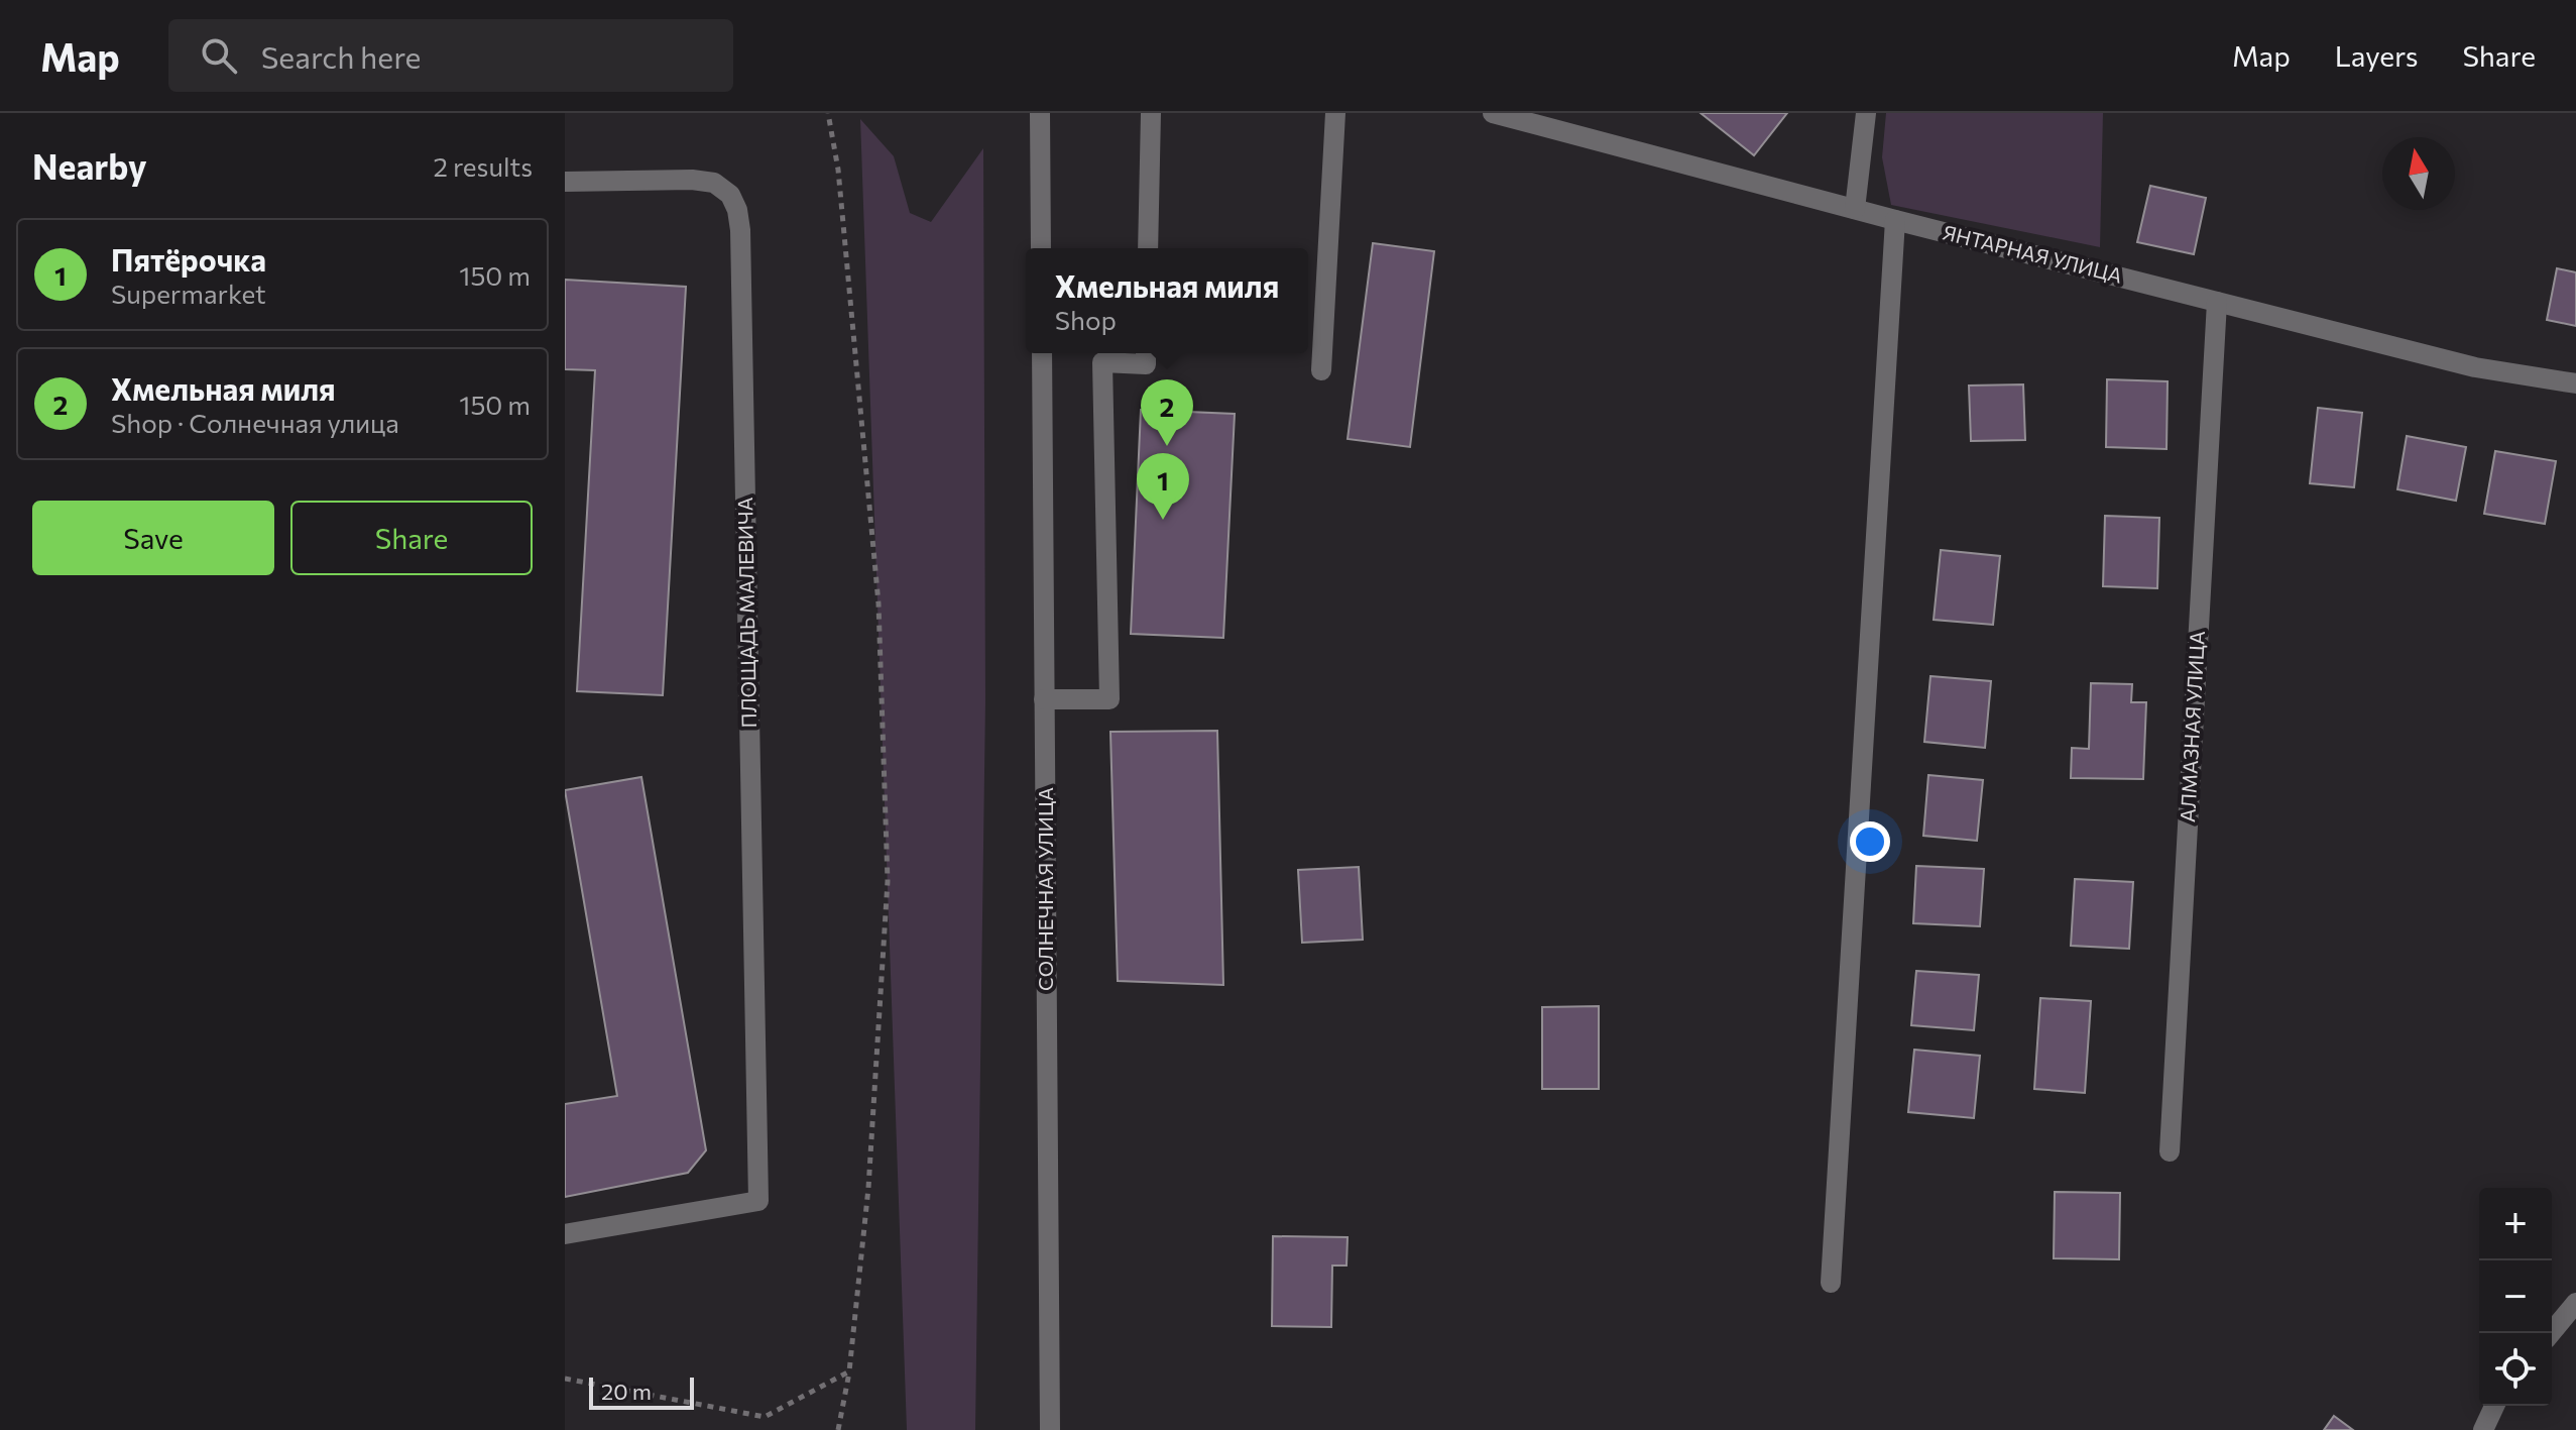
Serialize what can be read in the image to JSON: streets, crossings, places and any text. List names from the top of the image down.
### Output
{
  "streets": {
    "street": [
      "ЯНТАРНАЯ УЛИЦА",
      "ПЛОЩАДЬ МАЛЕВИЧА",
      "АЛМАЗНАЯ УЛИЦА",
      "СОЛНЕЧНАЯ УЛИЦА"
    ]
  },
  "crossings": [
    ["ЯНТАРНАЯ УЛИЦА", "АЛМАЗНАЯ УЛИЦА"]
  ],
  "scale_bar": "20 m",
  "north": "top",
  "page": {
    "header": "Map",
    "search": "Search here",
    "nav": ["Map", "Layers", "Share"],
    "heading": ["Nearby", "2 results"],
    "list": [
      {
        "mark": "1",
        "name": "Пятёрочка",
        "note": "Supermarket",
        "value": "150 m"
      },
      {
        "mark": "2",
        "name": "Хмельная миля",
        "note": "Shop · Солнечная улица",
        "value": "150 m"
      }
    ],
    "popup": ["Хмельная миля", "Shop"],
    "pins": ["2", "1"],
    "buttons": ["Save", "Share"],
    "map_buttons": ["+", "−"],
    "scale": "20 m"
  }
}
